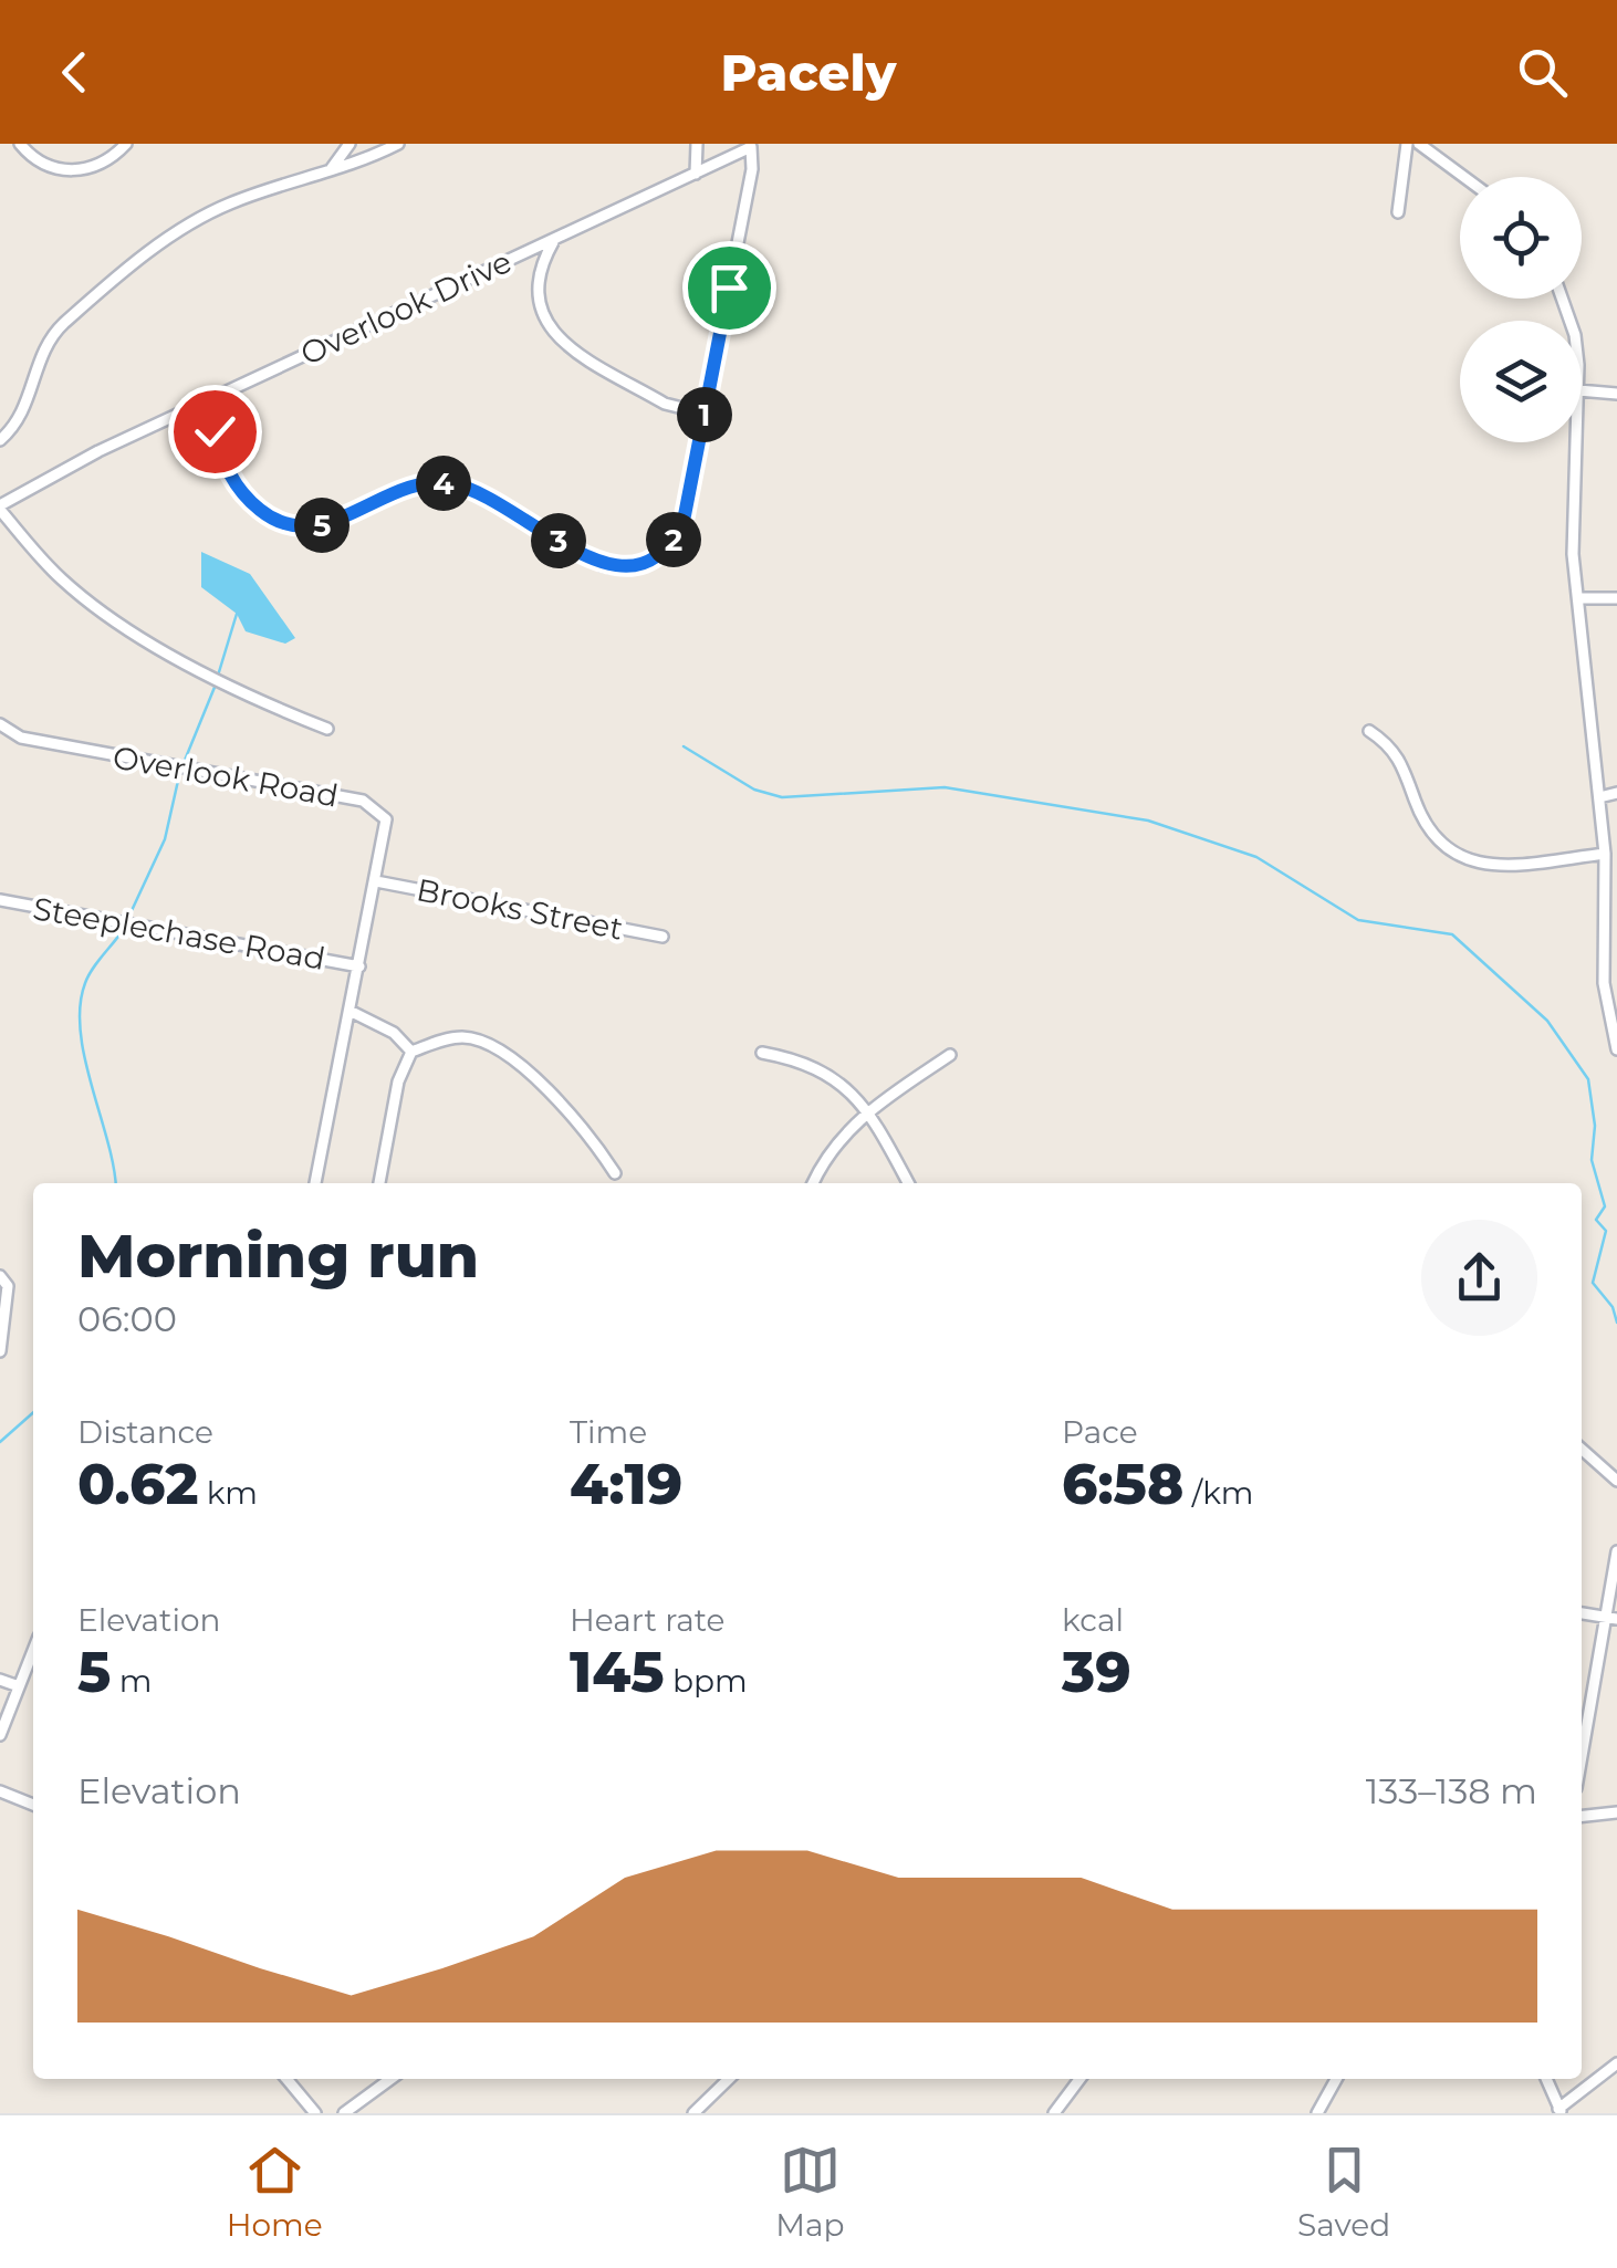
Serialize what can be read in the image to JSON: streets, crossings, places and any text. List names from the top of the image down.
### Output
{
  "streets": {
    "street": [
      "Overlook Drive",
      "Overlook Road",
      "Brooks Street",
      "Steeplechase Road"
    ]
  },
  "crossings": [
    ["Overlook Road", "Brooks Street"],
    ["Overlook Road", "Steeplechase Road"]
  ],
  "page": {
    "header": "Pacely",
    "pins": [
      "1",
      "4",
      "5",
      "2",
      "3"
    ],
    "heading": ["Morning run", "06:00"],
    "stats": [
      ["Distance", "0.62 km"],
      ["Time", "4:19"],
      ["Pace", "6:58 /km"],
      ["Elevation", "5 m"],
      ["Heart rate", "145 bpm"],
      ["kcal", "39"]
    ],
    "chart": ["Elevation", "133–138 m"],
    "tabs": ["Home", "Map", "Saved"]
  }
}
